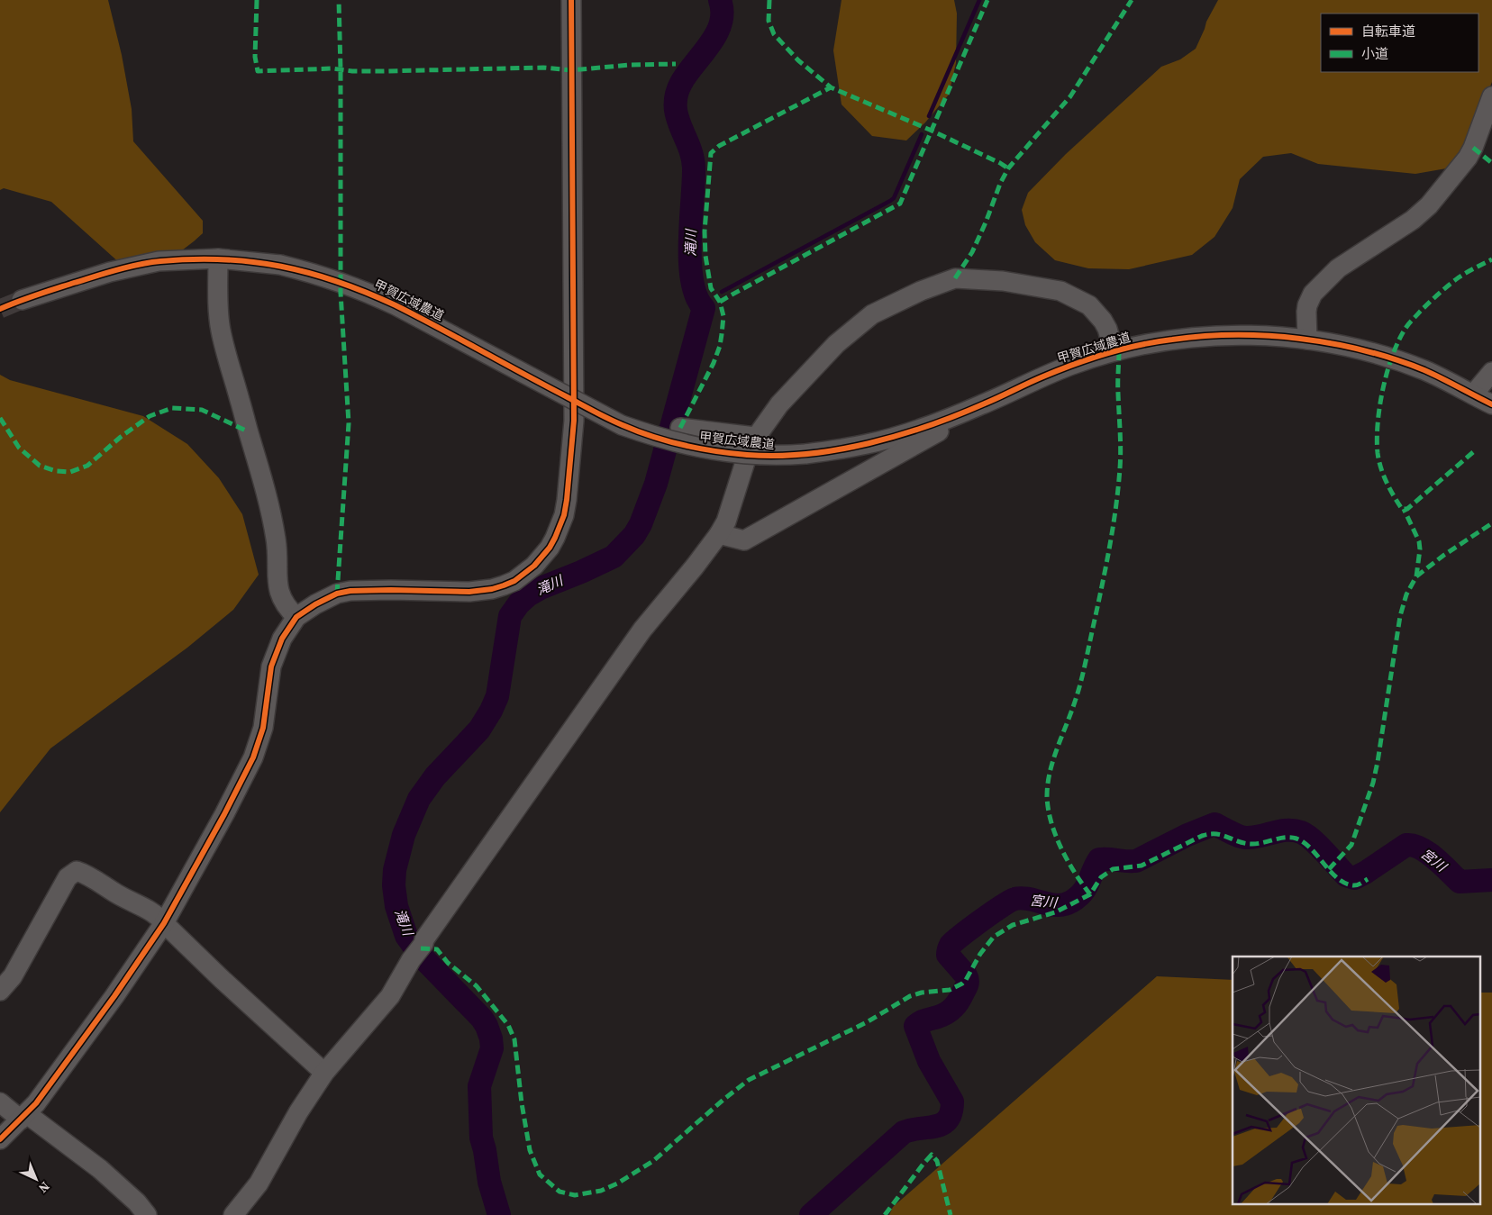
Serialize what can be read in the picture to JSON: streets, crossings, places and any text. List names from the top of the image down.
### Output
{
  "streets": {
    "street": ["甲賀広域農道"]
  },
  "water": ["滝川", "宮川"],
  "legend": ["自転車道", "小道"],
  "north": "bottom right"
}
